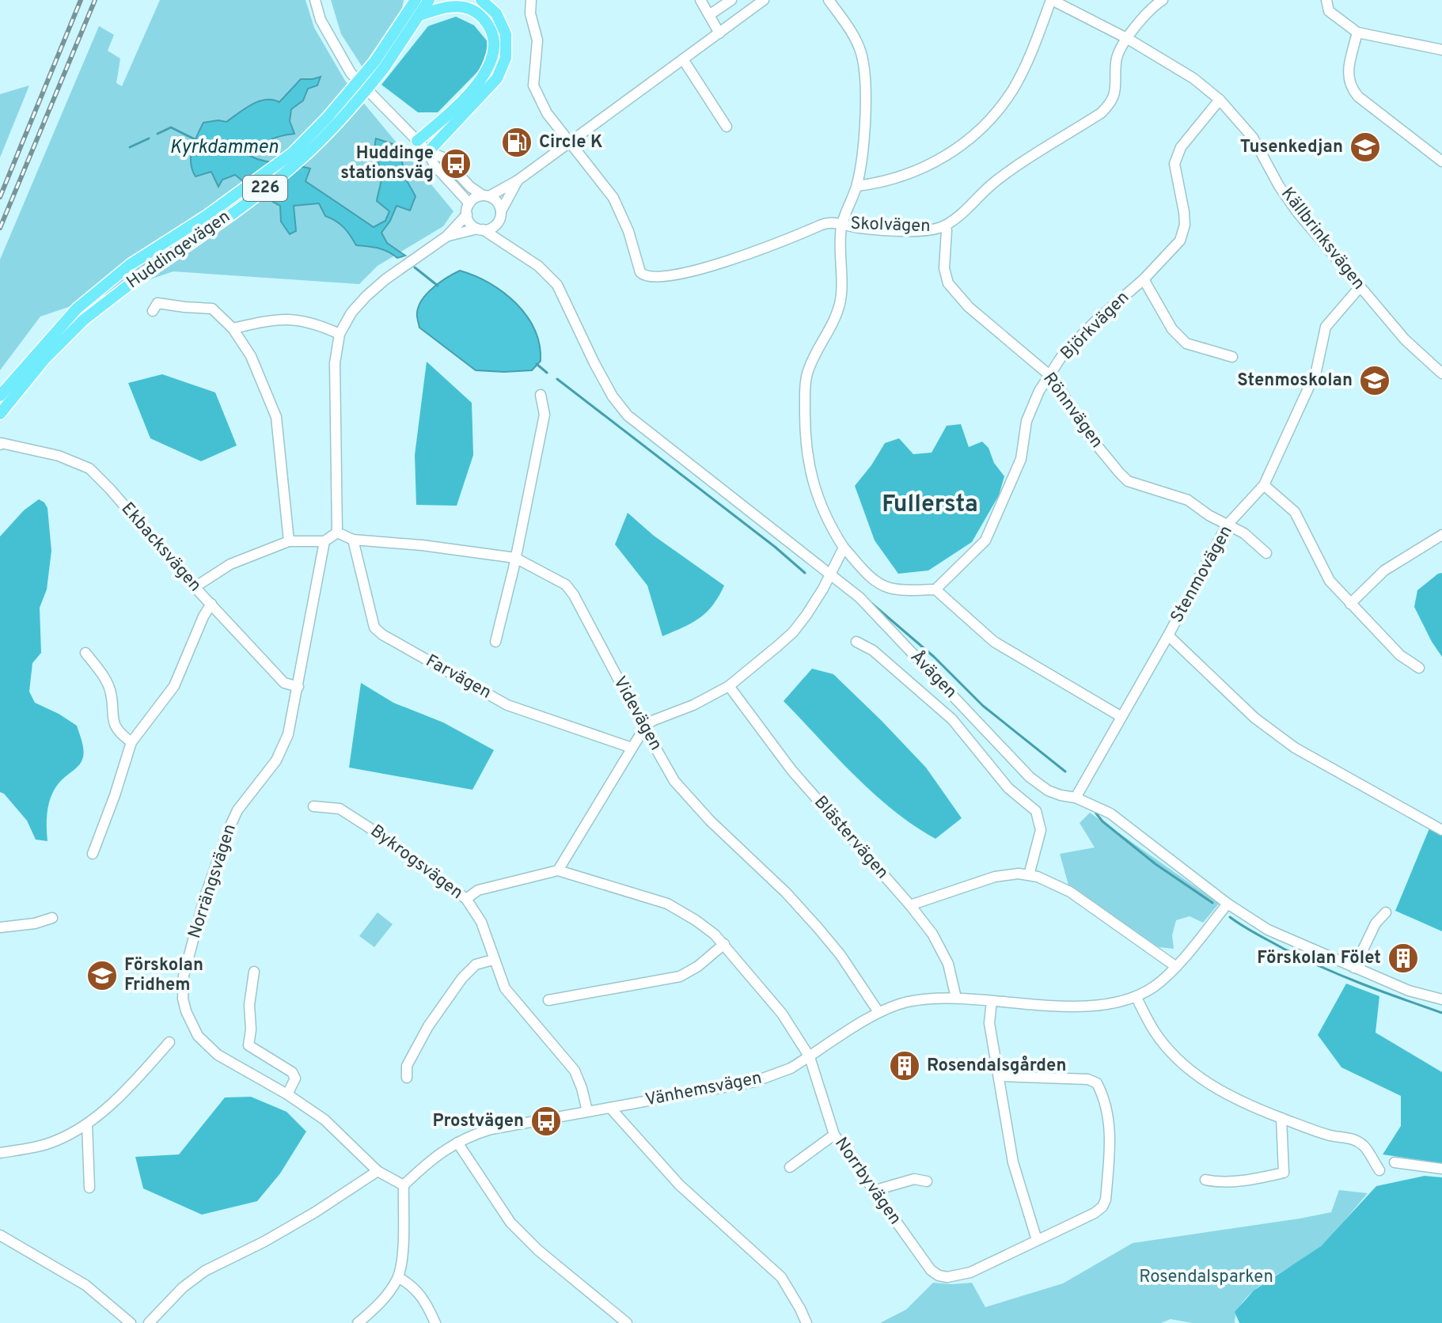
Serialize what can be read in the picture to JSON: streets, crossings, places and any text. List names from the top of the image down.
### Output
{
  "streets": {
    "main road": ["226", "Huddingevägen"],
    "street": [
      "Skolvägen",
      "Källbrinksvägen",
      "Björkvägen",
      "Rönnvägen",
      "Ekbacksvägen",
      "Stenmovägen",
      "Åvägen",
      "Farvägen",
      "Videvägen",
      "Blästervägen",
      "Bykrogsvägen",
      "Norrängsvägen",
      "Vänhemsvägen",
      "Norrbyvägen"
    ]
  },
  "crossings": [
    ["Skolvägen", "Källbrinksvägen"],
    ["Skolvägen", "Rönnvägen"],
    ["Källbrinksvägen", "Björkvägen"],
    ["Källbrinksvägen", "Stenmovägen"],
    ["Björkvägen", "Rönnvägen"],
    ["Rönnvägen", "Stenmovägen"],
    ["Ekbacksvägen", "Norrängsvägen"],
    ["Stenmovägen", "Åvägen"],
    ["Åvägen", "Vänhemsvägen"],
    ["Farvägen", "Videvägen"],
    ["Videvägen", "Vänhemsvägen"],
    ["Blästervägen", "Vänhemsvägen"],
    ["Bykrogsvägen", "Vänhemsvägen"],
    ["Norrängsvägen", "Vänhemsvägen"],
    ["Vänhemsvägen", "Norrbyvägen"]
  ],
  "districts": ["Fullersta"],
  "water": ["Kyrkdammen"],
  "parks": ["Rosendalsparken"],
  "places": {
    "fuel station": ["Circle K"],
    "school or university": ["Tusenkedjan", "Stenmoskolan", "Förskolan Fridhem"],
    "bus stop": ["Huddinge stationsväg", "Prostvägen"],
    "building": ["Förskolan Fölet", "Rosendalsgården"]
  }
}
